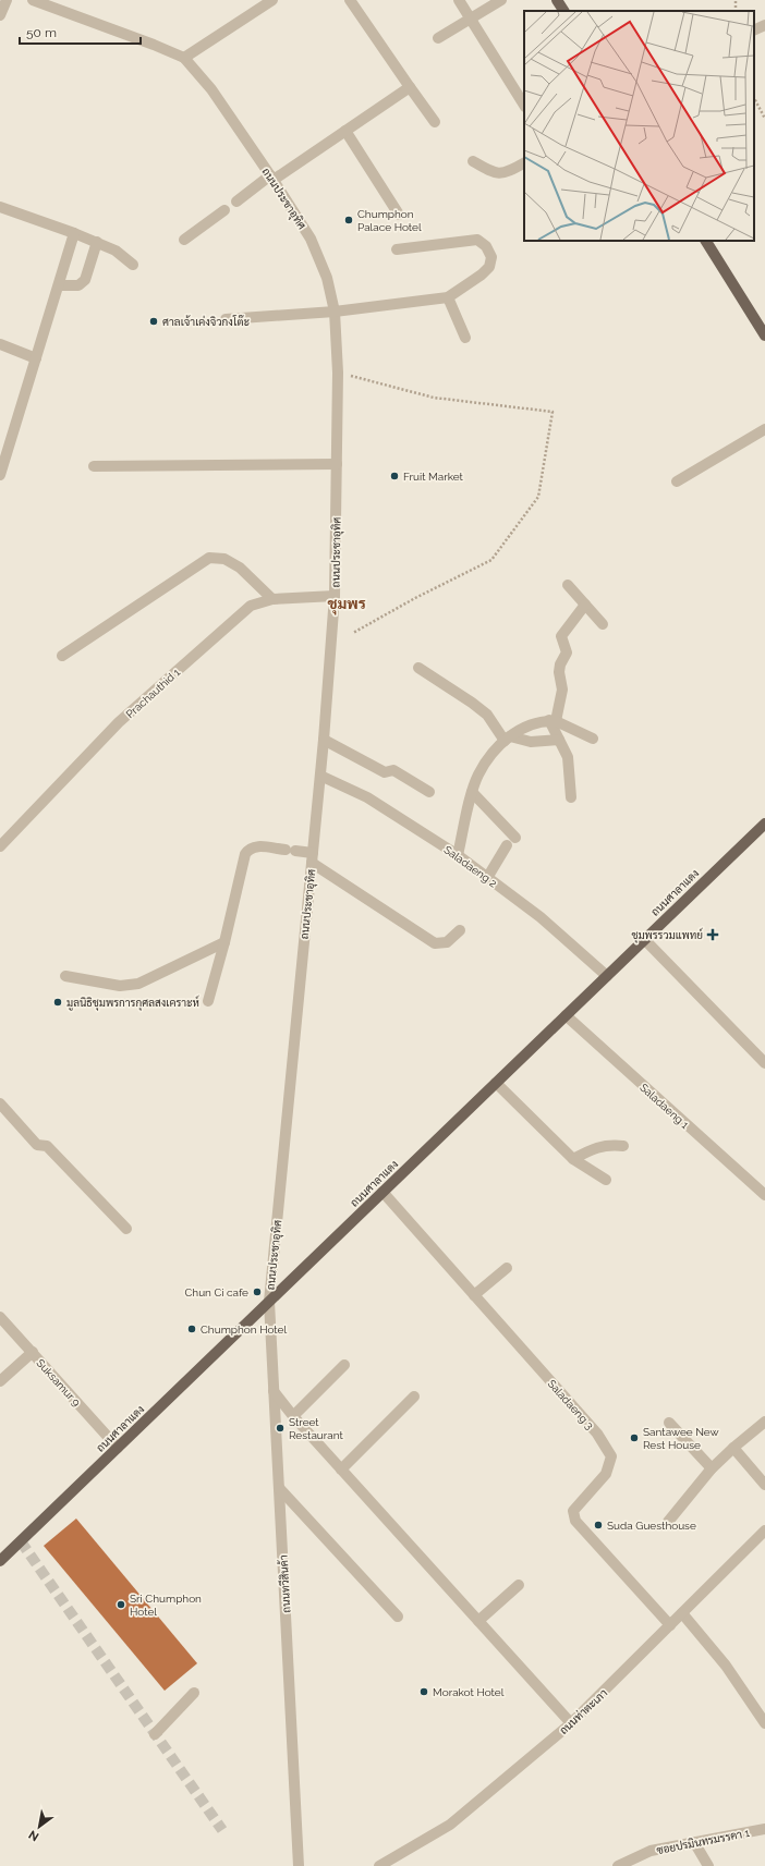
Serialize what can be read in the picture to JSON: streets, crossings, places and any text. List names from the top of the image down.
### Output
{
  "streets": {
    "main road": ["ถนนศาลาแดง"],
    "street": [
      "ถนนประชาอุทิศ",
      "Prachauthid 1",
      "Saladaeng 2",
      "Saladaeng 1",
      "Suksamur 9",
      "Saladaeng 3",
      "ถนนทวีสินค้า",
      "ถนนท่าตะเภา",
      "ซอยปรมินทรมรรคา 1"
    ]
  },
  "crossings": [
    ["ถนนประชาอุทิศ", "Prachauthid 1"],
    ["ถนนประชาอุทิศ", "Saladaeng 2"],
    ["ถนนประชาอุทิศ", "ถนนศาลาแดง"],
    ["ถนนประชาอุทิศ", "ถนนทวีสินค้า"],
    ["Saladaeng 2", "ถนนศาลาแดง"],
    ["ถนนศาลาแดง", "Saladaeng 1"],
    ["ถนนศาลาแดง", "Suksamur 9"],
    ["ถนนศาลาแดง", "Saladaeng 3"],
    ["ถนนศาลาแดง", "ถนนทวีสินค้า"],
    ["Saladaeng 3", "ถนนท่าตะเภา"]
  ],
  "districts": ["ชุมพร"],
  "places": {
    "other": [
      "Chumphon Palace Hotel",
      "ศาลเจ้าเค่งจิวกงโต๊ะ",
      "Fruit Market",
      "มูลนิธิชุมพรการกุศลสงเคราะห์",
      "Chun Ci cafe",
      "Chumphon Hotel",
      "Street Restaurant",
      "Santawee New Rest House",
      "Suda Guesthouse",
      "Sri Chumphon Hotel",
      "Morakot Hotel"
    ],
    "health": ["ชุมพรรวมแพทย์"]
  },
  "scale_bar": "50 m",
  "north": "bottom left"
}
